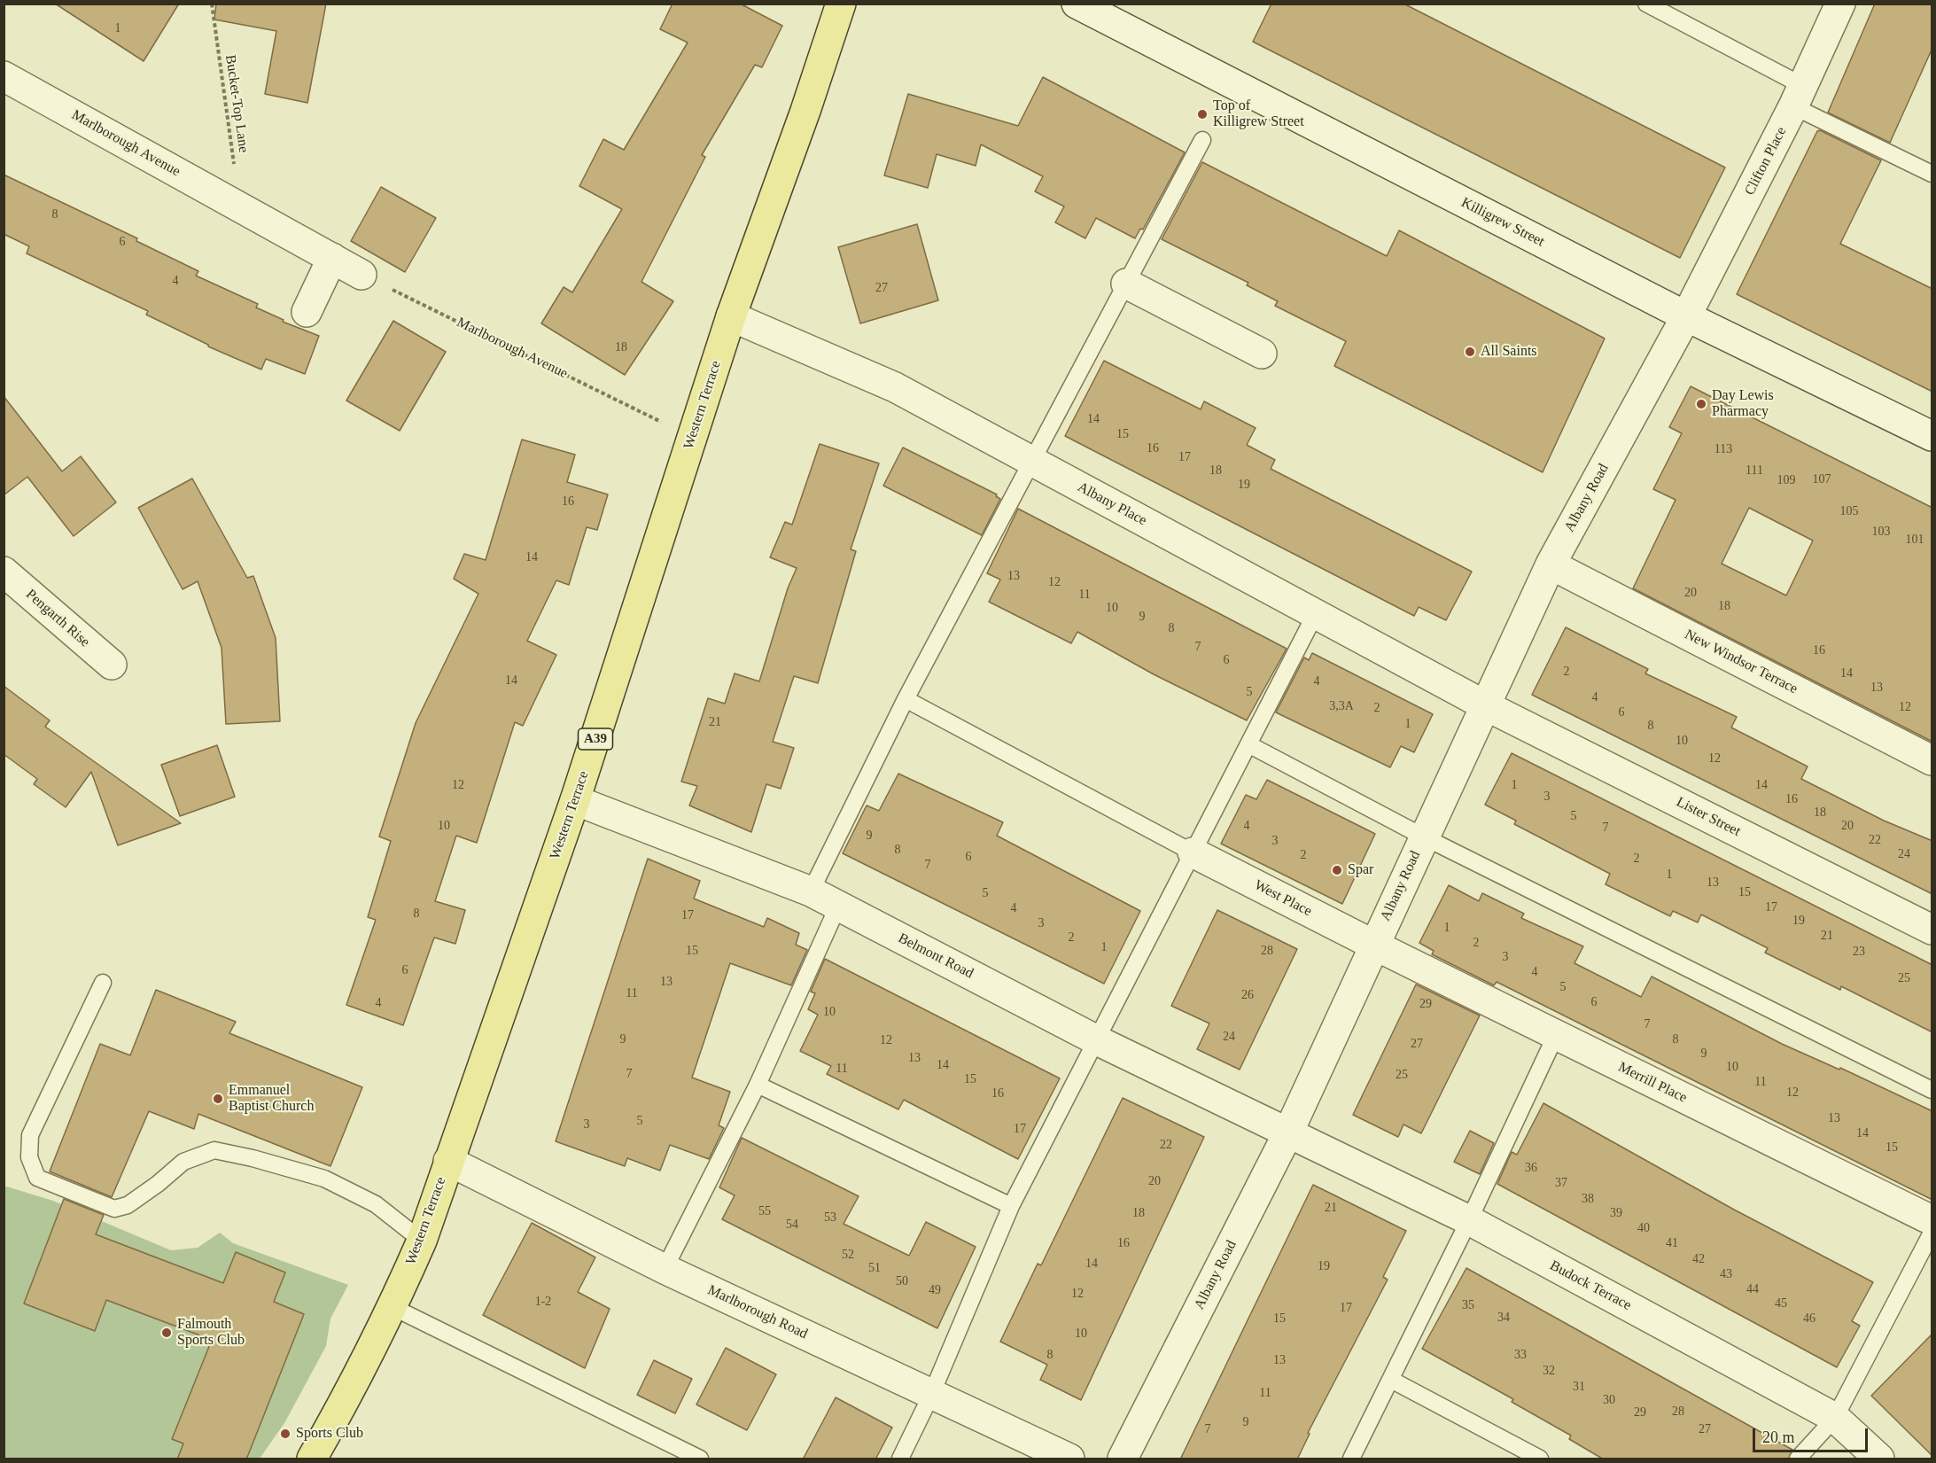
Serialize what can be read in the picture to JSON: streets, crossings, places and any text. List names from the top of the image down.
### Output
{
  "streets": {
    "main road": ["Western Terrace", "A39"],
    "street": [
      "Marlborough Avenue",
      "Clifton Place",
      "Killigrew Street",
      "Albany Road",
      "Albany Place",
      "Pengarth Rise",
      "New Windsor Terrace",
      "Lister Street",
      "West Place",
      "Belmont Road",
      "Merrill Place",
      "Budock Terrace",
      "Marlborough Road"
    ],
    "path": ["Bucket-Top Lane"]
  },
  "crossings": [
    ["Bucket-Top Lane", "Marlborough Avenue"],
    ["Marlborough Avenue", "Western Terrace"],
    ["Clifton Place", "Killigrew Street"],
    ["Clifton Place", "Albany Road"],
    ["Killigrew Street", "Albany Road"],
    ["Western Terrace", "Albany Place"],
    ["Western Terrace", "Belmont Road"],
    ["Western Terrace", "Marlborough Road"],
    ["Albany Road", "Albany Place"],
    ["Albany Road", "New Windsor Terrace"],
    ["Albany Road", "Lister Street"],
    ["Albany Road", "West Place"],
    ["Albany Road", "Belmont Road"],
    ["Albany Road", "Merrill Place"],
    ["Albany Road", "Budock Terrace"],
    ["Albany Place", "Lister Street"],
    ["West Place", "Merrill Place"],
    ["Belmont Road", "Budock Terrace"]
  ],
  "places": [
    "Top of Killigrew Street",
    "All Saints",
    "Day Lewis Pharmacy",
    "Spar",
    "Emmanuel Baptist Church",
    "Falmouth Sports Club",
    "Sports Club"
  ],
  "house_numbers": [
    "1",
    "8",
    "6",
    "4",
    "27",
    "18",
    "14",
    "15",
    "16",
    "113",
    "17",
    "18",
    "111",
    "107",
    "109",
    "19",
    "16",
    "105",
    "103",
    "101",
    "14",
    "13",
    "12",
    "20",
    "11",
    "18",
    "10",
    "9",
    "8",
    "7",
    "16",
    "6",
    "2",
    "14",
    "14",
    "4",
    "13",
    "5",
    "4",
    "3,3A",
    "12",
    "2",
    "6",
    "21",
    "1",
    "8",
    "10",
    "12",
    "12",
    "1",
    "14",
    "3",
    "16",
    "18",
    "5",
    "10",
    "4",
    "20",
    "7",
    "9",
    "22",
    "3",
    "8",
    "24",
    "2",
    "6",
    "2",
    "7",
    "1",
    "13",
    "15",
    "5",
    "17",
    "4",
    "8",
    "17",
    "19",
    "3",
    "1",
    "21",
    "2",
    "2",
    "1",
    "15",
    "28",
    "23",
    "3",
    "6",
    "4",
    "25",
    "13",
    "5",
    "11",
    "26",
    "6",
    "4",
    "29",
    "10",
    "7",
    "24",
    "9",
    "8",
    "12",
    "27",
    "9",
    "13",
    "14",
    "10",
    "11",
    "7",
    "25",
    "15",
    "11",
    "12",
    "16",
    "13",
    "5",
    "3",
    "17",
    "14",
    "22",
    "15",
    "36",
    "20",
    "37",
    "38",
    "21",
    "55",
    "18",
    "39",
    "53",
    "54",
    "40",
    "16",
    "41",
    "52",
    "42",
    "14",
    "19",
    "51",
    "43",
    "50",
    "44",
    "49",
    "12",
    "1-2",
    "45",
    "35",
    "17",
    "34",
    "15",
    "46",
    "10",
    "8",
    "33",
    "13",
    "32",
    "31",
    "11",
    "30",
    "28",
    "29",
    "9",
    "7",
    "27"
  ],
  "scale_bar": "20 m"
}
